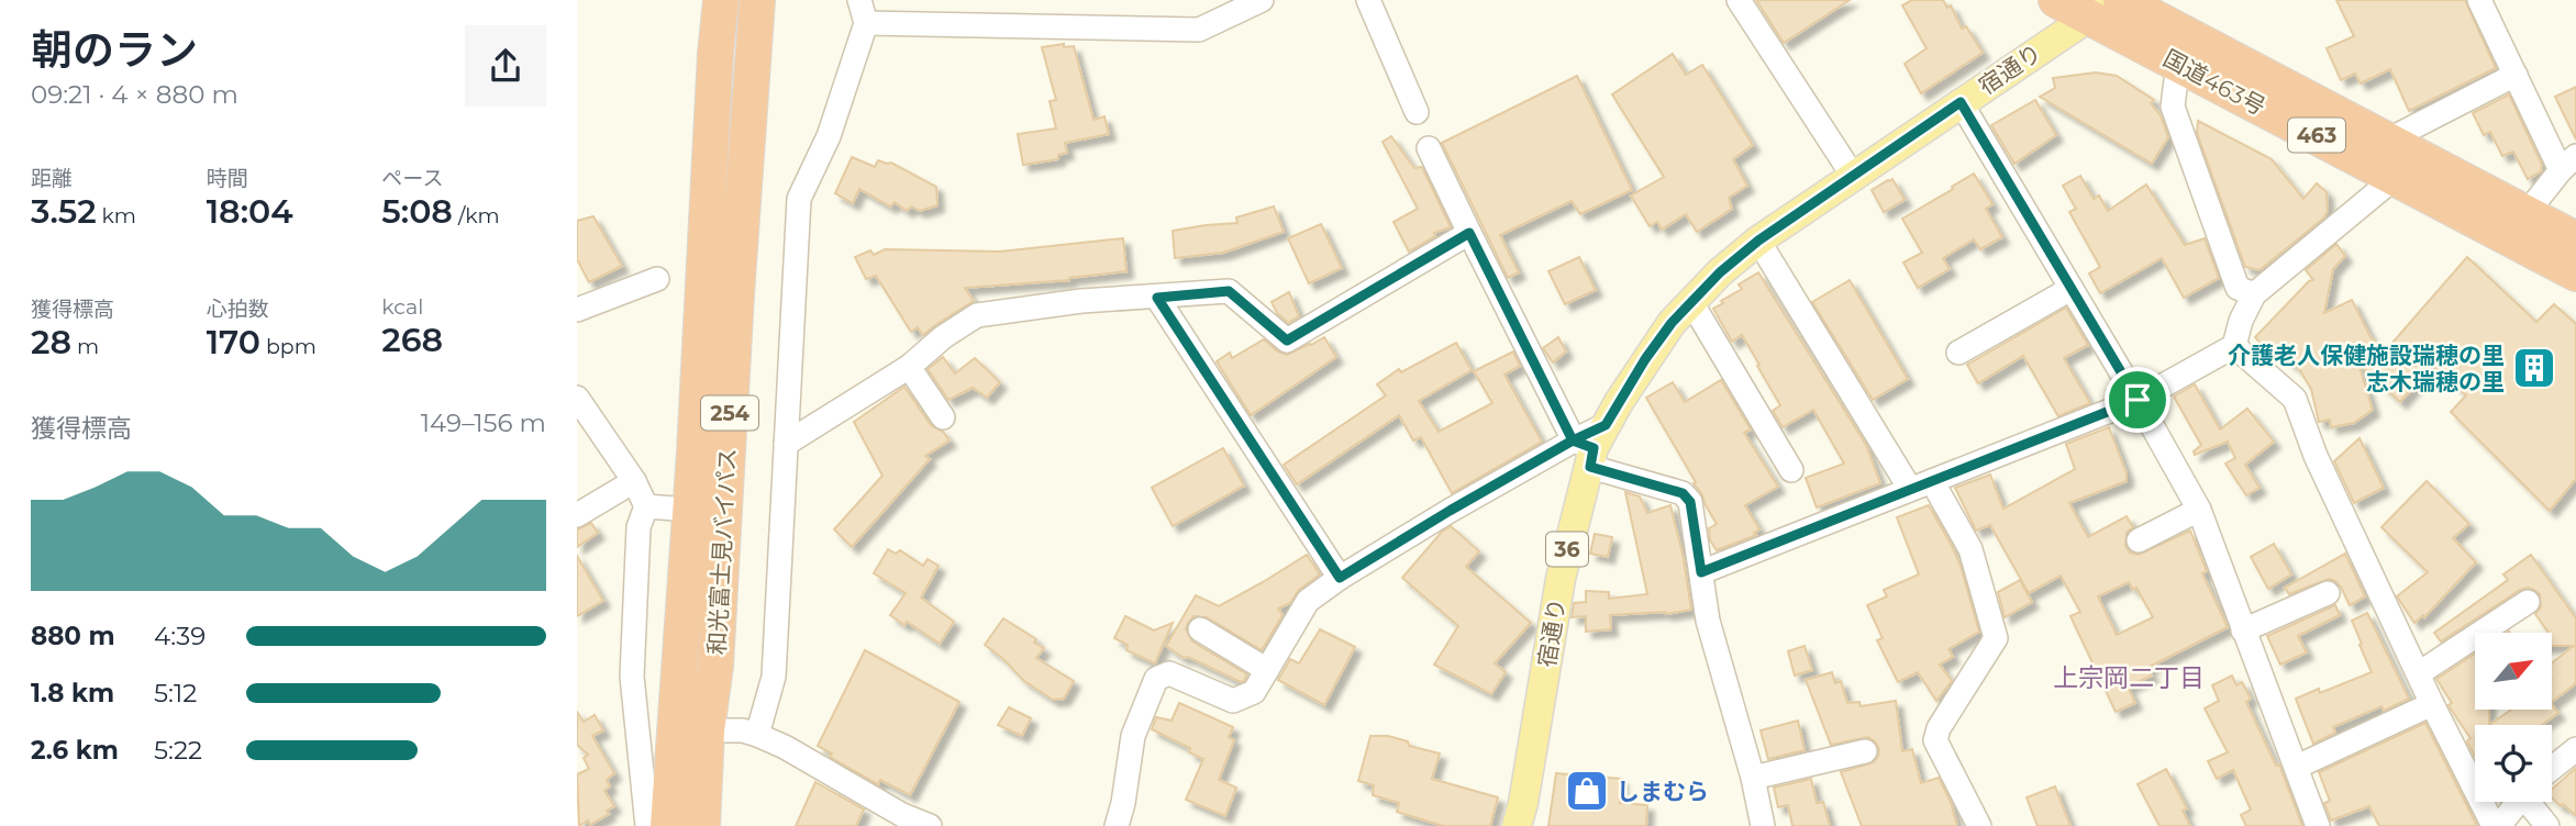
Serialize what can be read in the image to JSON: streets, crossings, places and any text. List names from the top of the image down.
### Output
{
  "streets": {
    "highway": [
      "国道463号",
      "463",
      "254",
      "和光富士見バイパス"
    ],
    "main road": ["宿通り", "36"]
  },
  "crossings": [
    ["宿通り", "国道463号"]
  ],
  "districts": ["上宗岡二丁目"],
  "places": {
    "building": ["介護老人保健施設瑞穂の里 志木瑞穂の里"],
    "shop": ["しまむら"]
  },
  "north": "top right",
  "page": {
    "heading": ["朝のラン", "09:21 · 4 × 880 m"],
    "stats": [
      ["距離", "3.52 km"],
      ["時間", "18:04"],
      ["ペース", "5:08 /km"],
      ["獲得標高", "28 m"],
      ["心拍数", "170 bpm"],
      ["kcal", "268"]
    ],
    "chart": ["獲得標高", "149–156 m"],
    "list": [
      {
        "name": "880 m",
        "note": "4:39"
      },
      {
        "name": "1.8 km",
        "note": "5:12"
      },
      {
        "name": "2.6 km",
        "note": "5:22"
      }
    ]
  }
}
